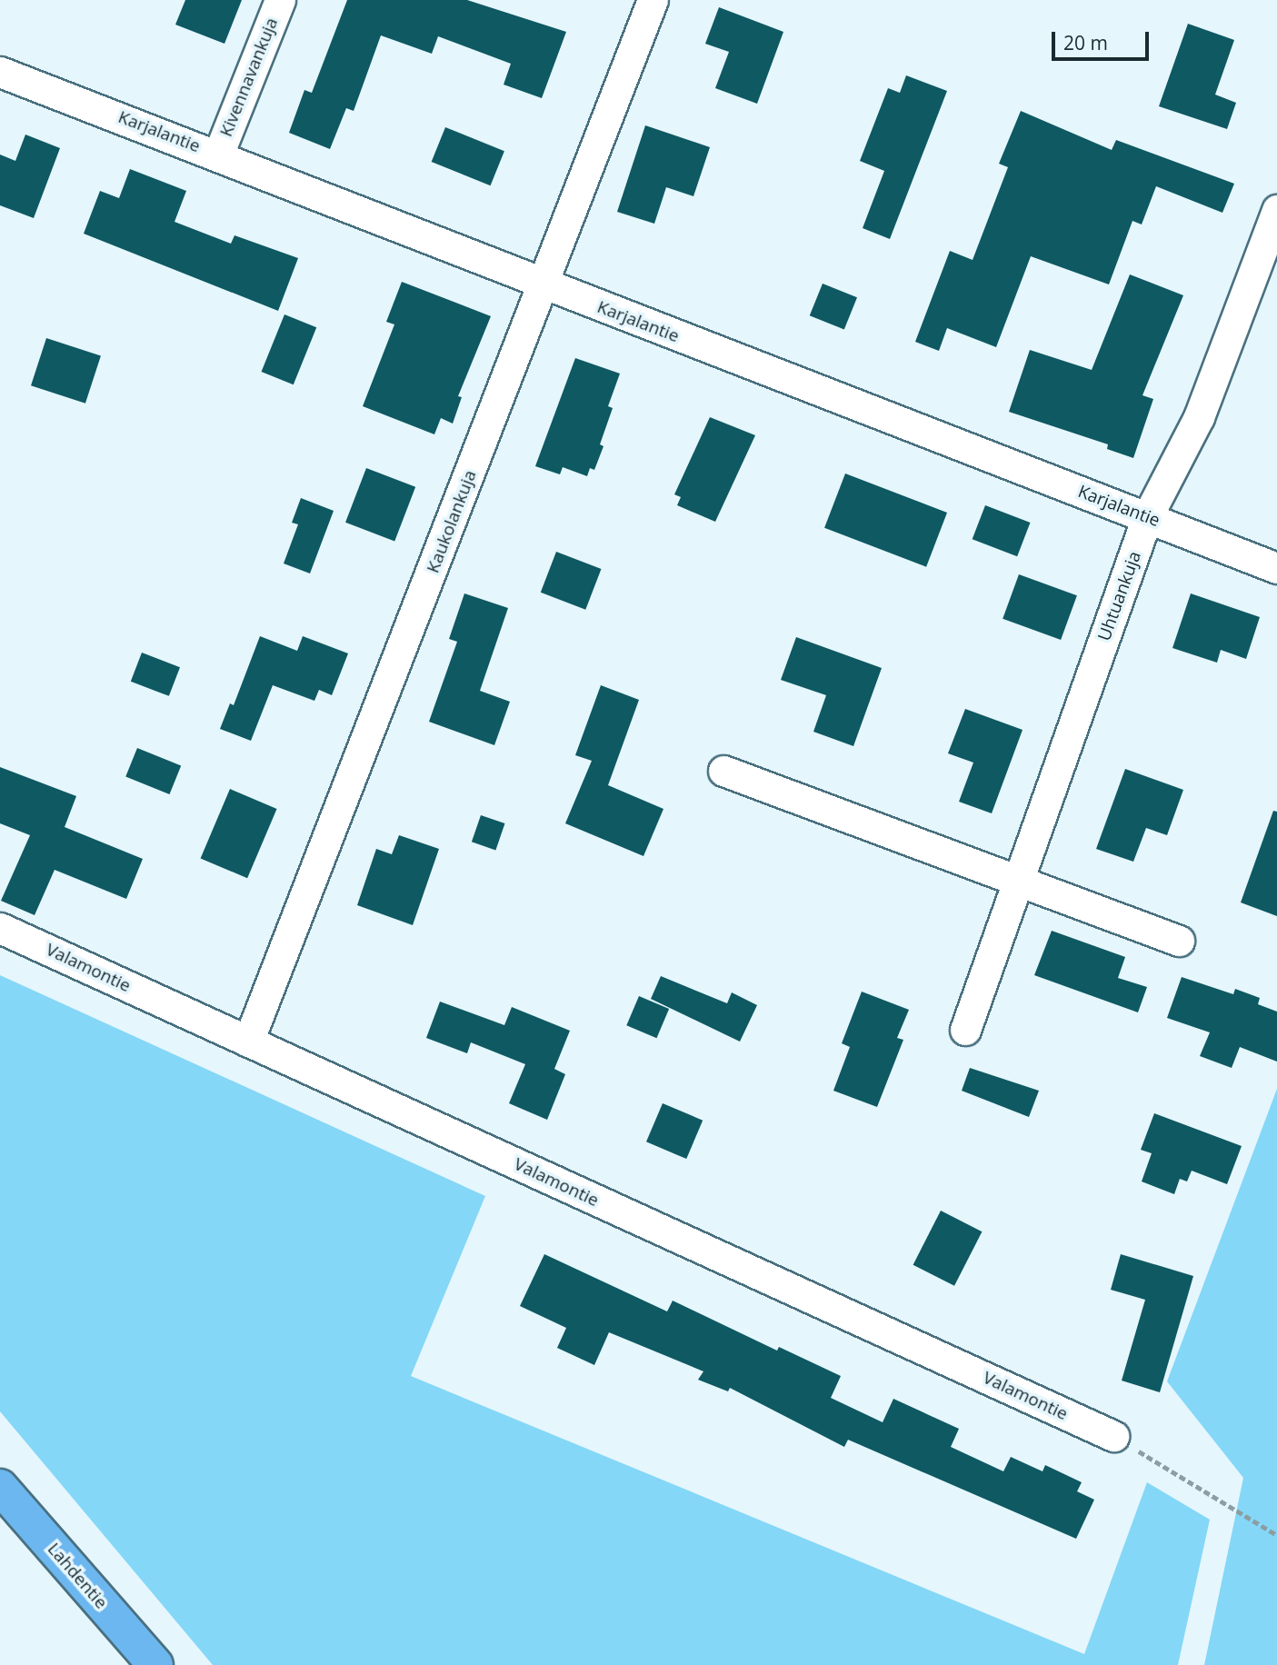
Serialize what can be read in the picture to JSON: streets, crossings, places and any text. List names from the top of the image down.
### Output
{
  "streets": {
    "highway": ["Lahdentie"],
    "street": [
      "Kivennavankuja",
      "Karjalantie",
      "Kaukolankuja",
      "Uhtuankuja",
      "Valamontie"
    ]
  },
  "crossings": [
    ["Kivennavankuja", "Karjalantie"],
    ["Karjalantie", "Kaukolankuja"],
    ["Karjalantie", "Uhtuankuja"],
    ["Kaukolankuja", "Valamontie"]
  ],
  "scale_bar": "20 m"
}
